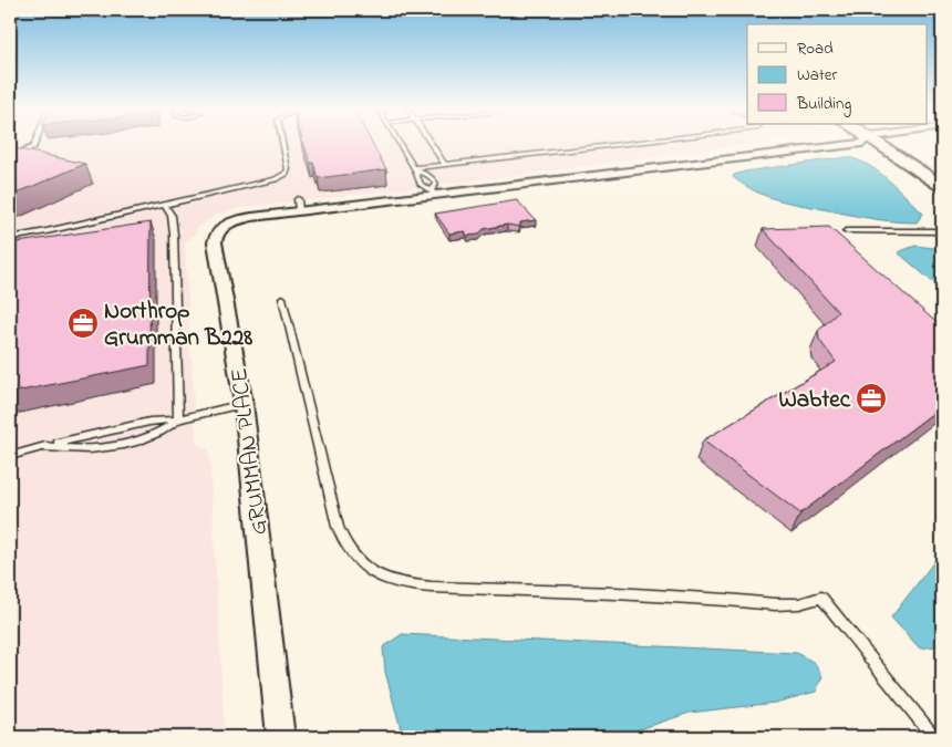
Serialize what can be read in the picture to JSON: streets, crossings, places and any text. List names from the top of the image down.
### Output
{
  "streets": {
    "street": ["GRUMMAN PLACE"]
  },
  "places": {
    "office": ["Northrop Grumman B228", "Wabtec"]
  },
  "legend": ["Road", "Water", "Building"]
}
